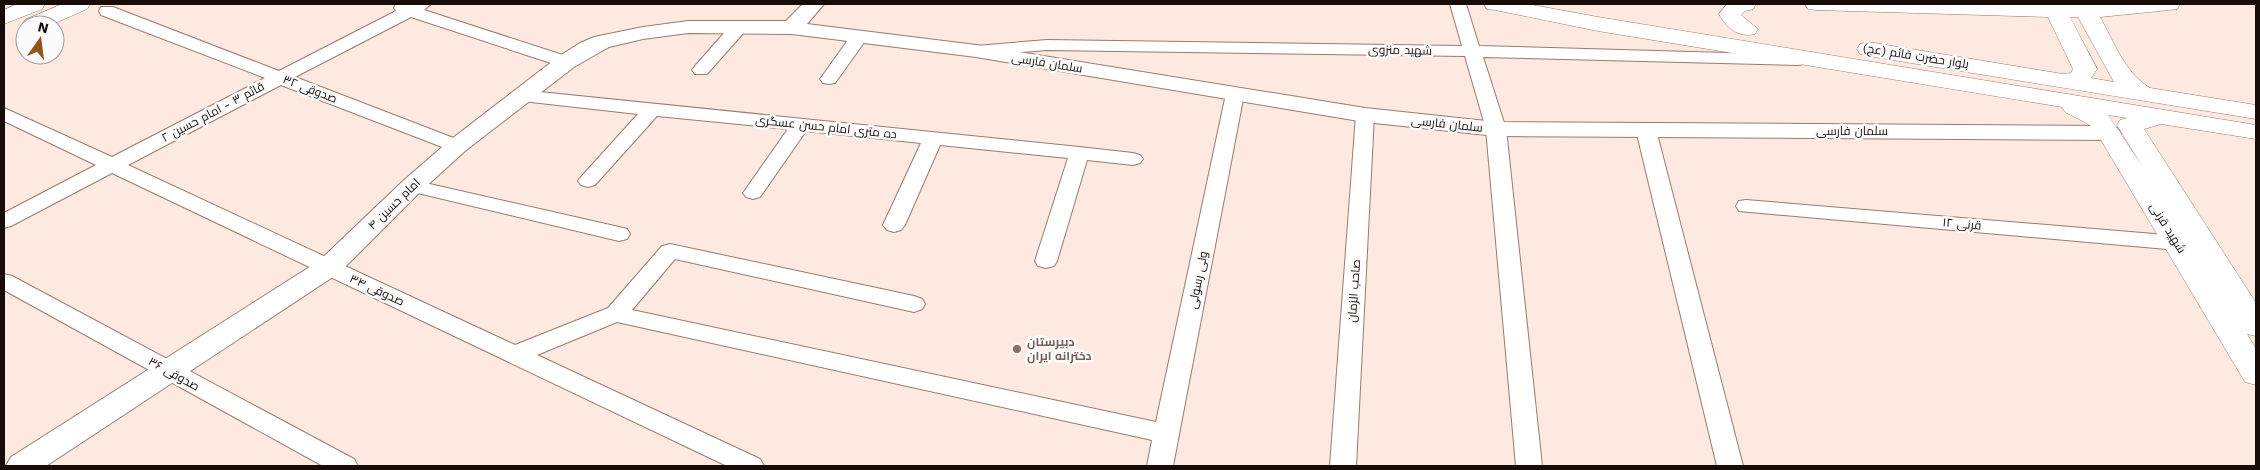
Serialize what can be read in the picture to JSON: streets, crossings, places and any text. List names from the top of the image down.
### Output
{
  "streets": {
    "main road": ["بلوار حضرت قائم (عج)", "شهید قرنی"],
    "street": [
      "شهید منزوی",
      "سلمان فارسی",
      "صدوقی ۳۲",
      "قائم ۳ - امام حسین ۲",
      "ده متری امام حسن عسگری",
      "امام حسین ۴",
      "قرنی ۱۲",
      "ولی رسولی",
      "صدوقی ۳۴",
      "صاحب الزمان",
      "صدوقی ۳۶"
    ]
  },
  "crossings": [
    ["شهید منزوی", "بلوار حضرت قائم (عج)"],
    ["شهید منزوی", "سلمان فارسی"],
    ["بلوار حضرت قائم (عج)", "شهید قرنی"],
    ["سلمان فارسی", "امام حسین ۴"],
    ["سلمان فارسی", "شهید قرنی"],
    ["سلمان فارسی", "ولی رسولی"],
    ["سلمان فارسی", "صاحب الزمان"],
    ["صدوقی ۳۲", "قائم ۳ - امام حسین ۲"],
    ["صدوقی ۳۲", "امام حسین ۴"],
    ["قائم ۳ - امام حسین ۲", "صدوقی ۳۴"],
    ["ده متری امام حسن عسگری", "امام حسین ۴"],
    ["امام حسین ۴", "صدوقی ۳۴"],
    ["امام حسین ۴", "صدوقی ۳۶"],
    ["قرنی ۱۲", "شهید قرنی"]
  ],
  "places": ["دبیرستان دخترانه ایران"],
  "north": "top"
}
